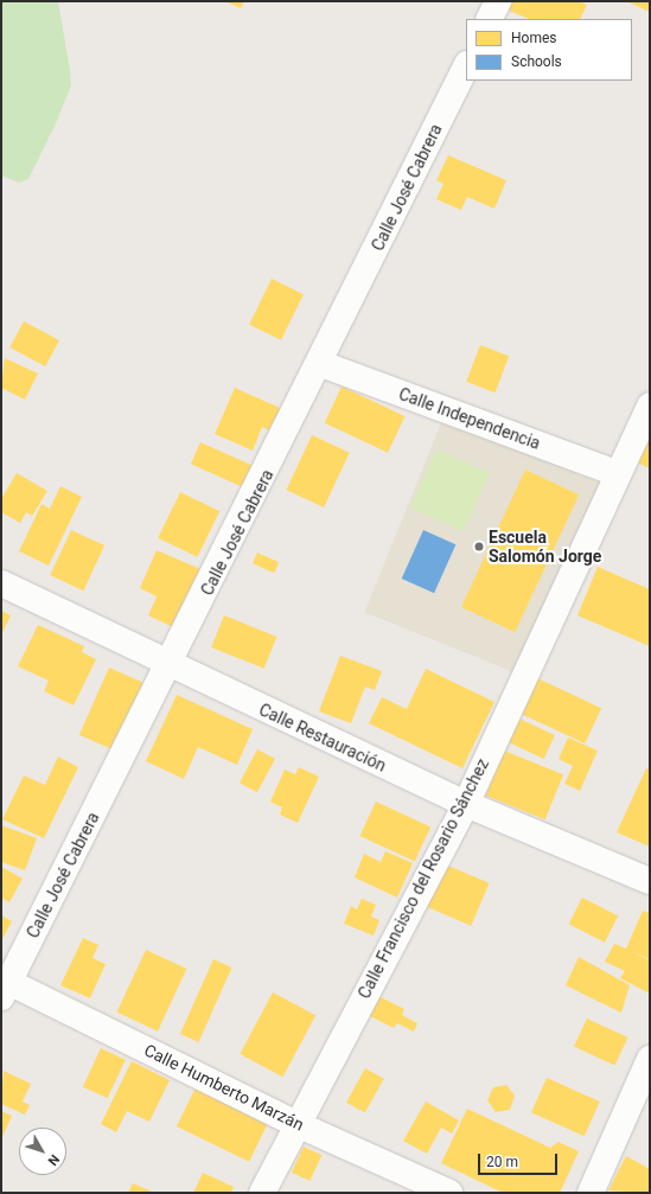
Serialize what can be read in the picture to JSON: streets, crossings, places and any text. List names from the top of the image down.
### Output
{
  "streets": {
    "street": [
      "Calle José Cabrera",
      "Calle Independencia",
      "Calle Restauración",
      "Calle Francisco del Rosario Sánchez",
      "Calle Humberto Marzán"
    ]
  },
  "crossings": [
    ["Calle José Cabrera", "Calle Independencia"],
    ["Calle José Cabrera", "Calle Restauración"],
    ["Calle José Cabrera", "Calle Humberto Marzán"],
    ["Calle Independencia", "Calle Francisco del Rosario Sánchez"],
    ["Calle Restauración", "Calle Francisco del Rosario Sánchez"],
    ["Calle Francisco del Rosario Sánchez", "Calle Humberto Marzán"]
  ],
  "places": ["Escuela Salomón Jorge"],
  "legend": ["Homes", "Schools"],
  "scale_bar": "20 m",
  "north": "bottom right"
}
